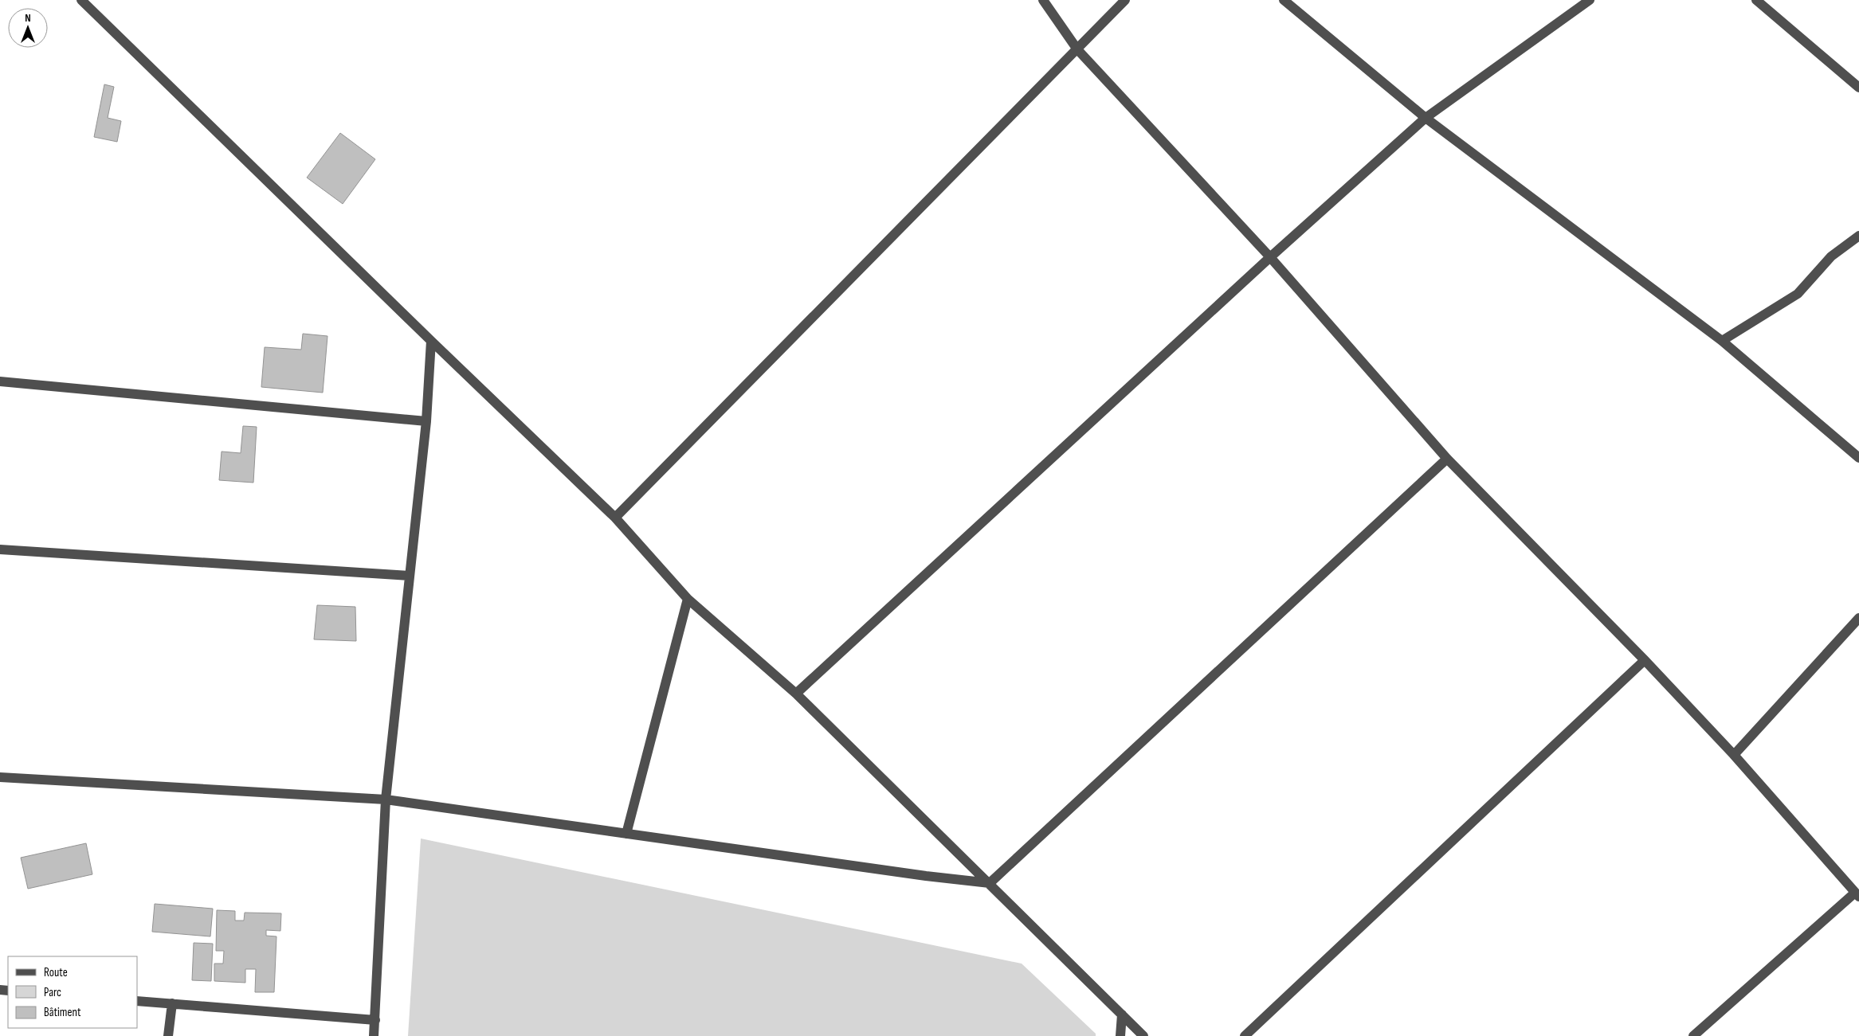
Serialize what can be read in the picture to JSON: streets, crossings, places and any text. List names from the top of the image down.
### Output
{
  "legend": ["Route", "Parc", "Bâtiment"],
  "north": "top"
}
